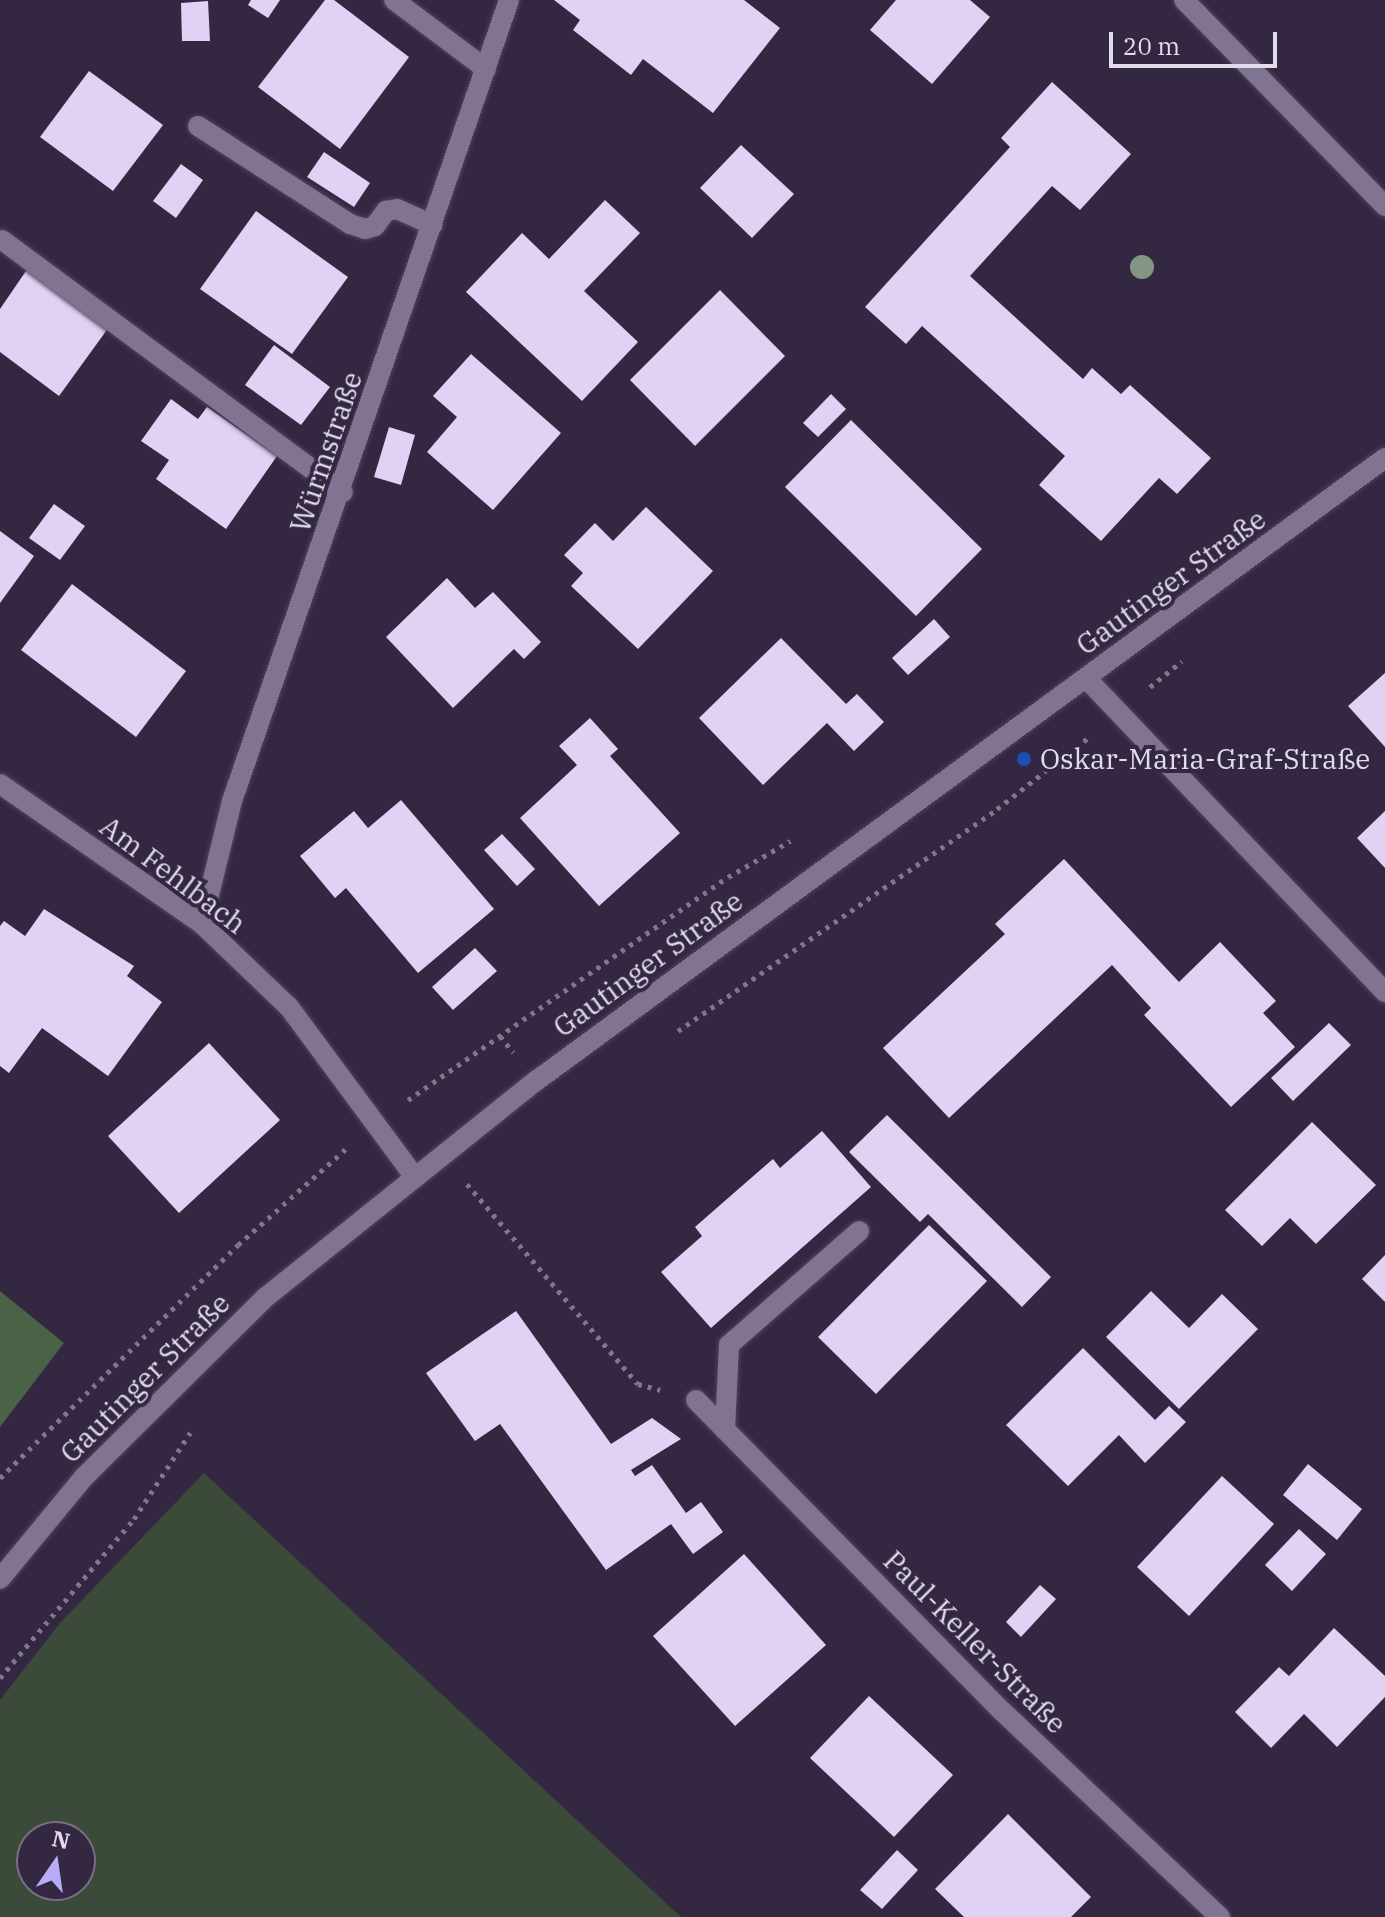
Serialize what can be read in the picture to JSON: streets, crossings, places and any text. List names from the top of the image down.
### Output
{
  "streets": {
    "street": [
      "Würmstraße",
      "Gautinger Straße",
      "Am Fehlbach",
      "Paul-Keller-Straße"
    ]
  },
  "crossings": [
    ["Würmstraße", "Am Fehlbach"],
    ["Gautinger Straße", "Am Fehlbach"]
  ],
  "places": ["Oskar-Maria-Graf-Straße"],
  "scale_bar": "20 m",
  "north": "top"
}
